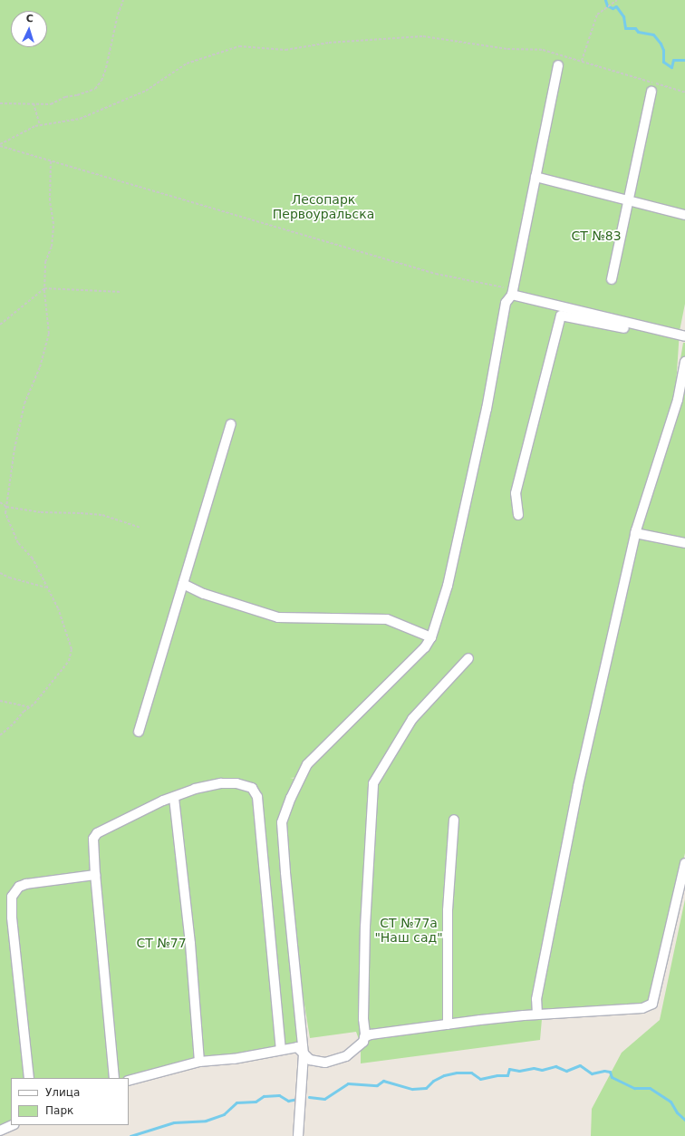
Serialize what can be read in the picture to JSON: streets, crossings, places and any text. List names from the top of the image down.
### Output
{
  "parks": [
    "Лесопарк Первоуральска",
    "СТ №83",
    "СТ №77а \"Наш сад\"",
    "СТ №77"
  ],
  "legend": ["Улица", "Парк"],
  "north": "top"
}
